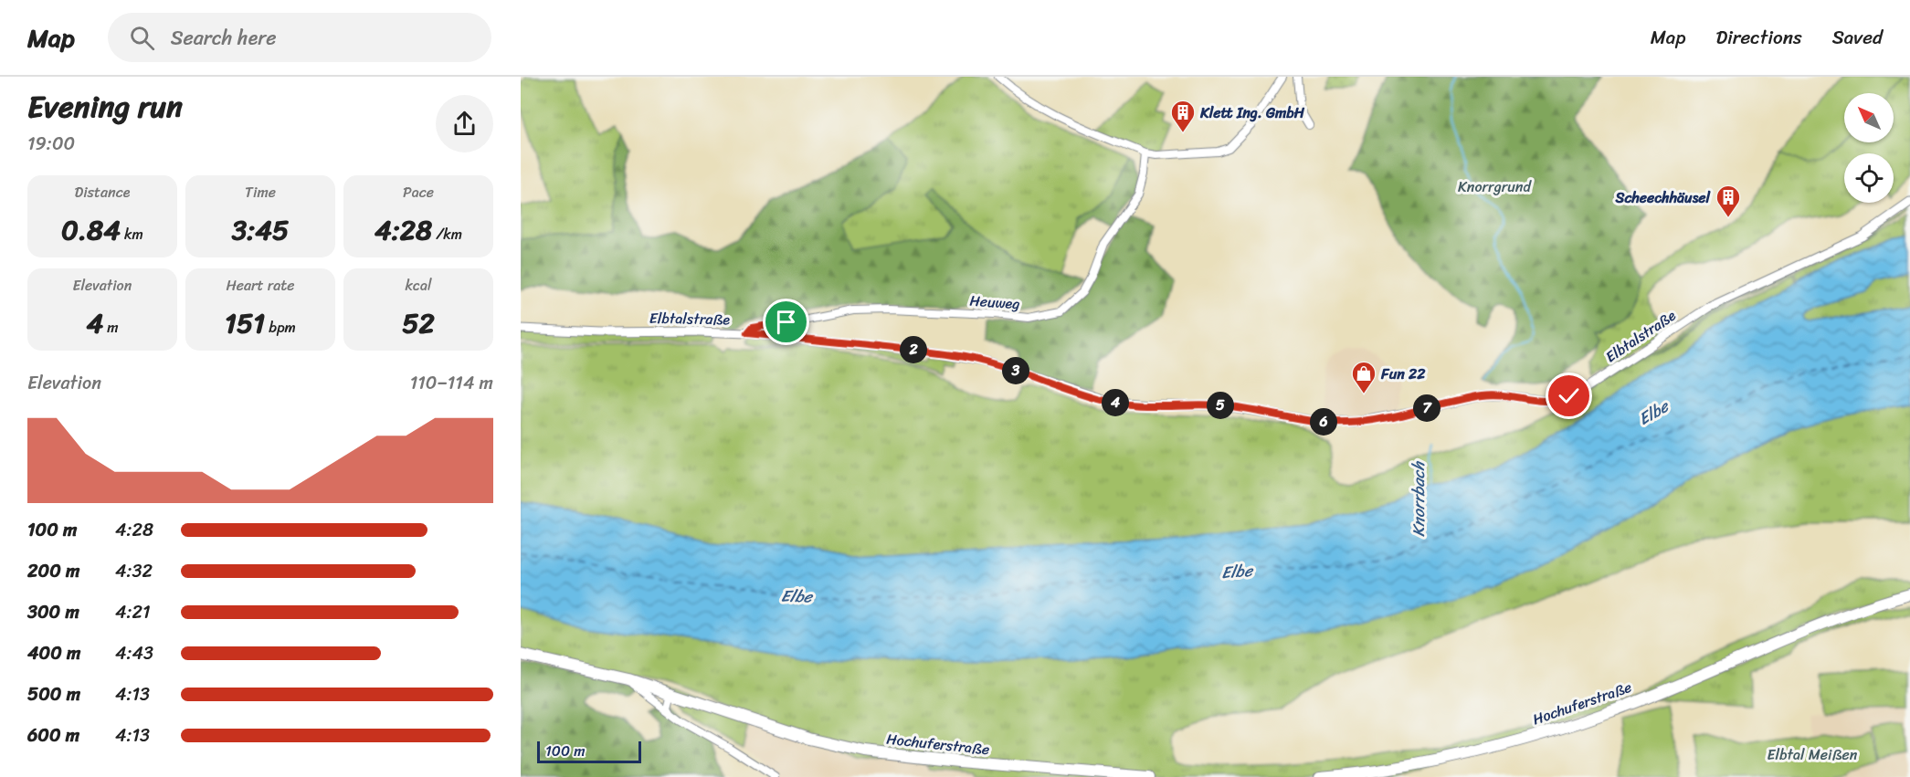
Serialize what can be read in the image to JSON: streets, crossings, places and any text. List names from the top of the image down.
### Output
{
  "streets": {
    "main road": ["Hochuferstraße"],
    "street": ["Heuweg", "Elbtalstraße"]
  },
  "crossings": [
    ["Heuweg", "Elbtalstraße"]
  ],
  "water": ["Elbe", "Knorrbach"],
  "parks": ["Knorrgrund", "Elbtal Meißen"],
  "places": {
    "building": ["Klett Ing. GmbH", "Scheechhäusel"],
    "shop": ["Fun 22"]
  },
  "scale_bar": "100 m",
  "north": "top left",
  "page": {
    "header": "Map",
    "search": "Search here",
    "nav": ["Map", "Directions", "Saved"],
    "heading": ["Evening run", "19:00"],
    "stats": [
      ["Distance", "0.84 km"],
      ["Time", "3:45"],
      ["Pace", "4:28 /km"],
      ["Elevation", "4 m"],
      ["Heart rate", "151 bpm"],
      ["kcal", "52"]
    ],
    "pins": [
      "2",
      "3",
      "4",
      "5",
      "7",
      "6"
    ],
    "chart": ["Elevation", "110–114 m"],
    "list": [
      {
        "name": "100 m",
        "note": "4:28"
      },
      {
        "name": "200 m",
        "note": "4:32"
      },
      {
        "name": "300 m",
        "note": "4:21"
      },
      {
        "name": "400 m",
        "note": "4:43"
      },
      {
        "name": "500 m",
        "note": "4:13"
      },
      {
        "name": "600 m",
        "note": "4:13"
      }
    ],
    "scale": "100 m"
  }
}
